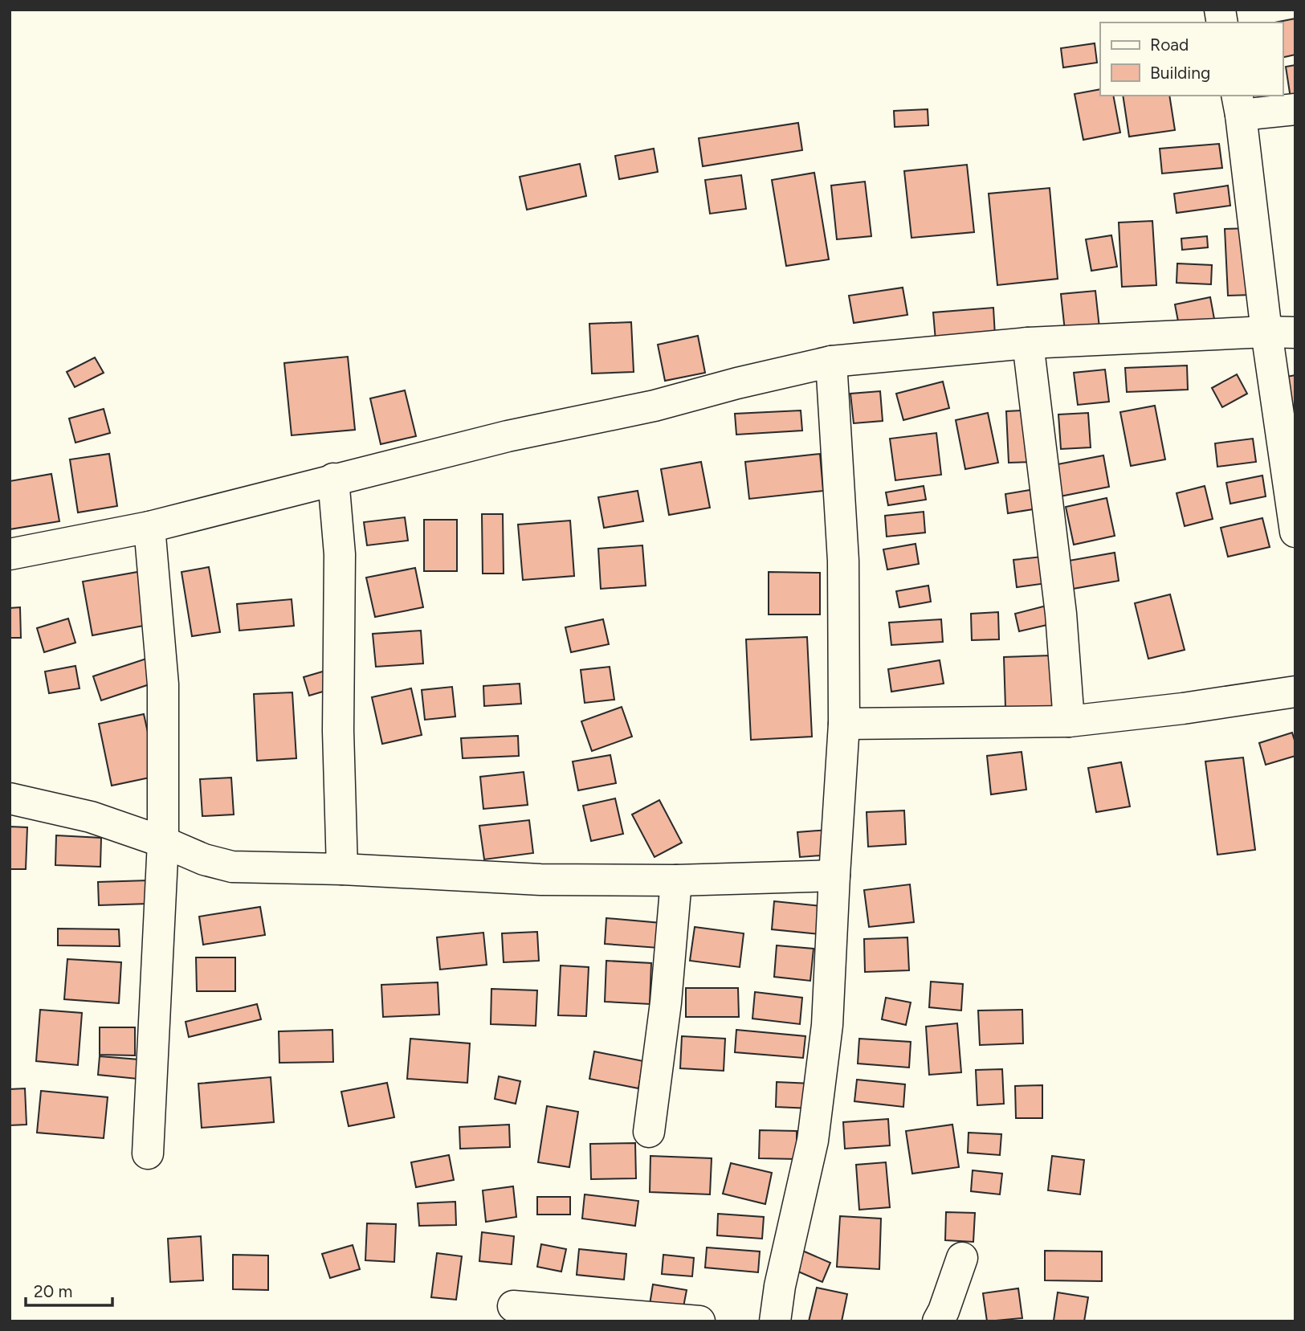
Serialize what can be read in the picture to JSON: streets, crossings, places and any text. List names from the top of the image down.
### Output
{
  "legend": ["Road", "Building"],
  "scale_bar": "20 m"
}
